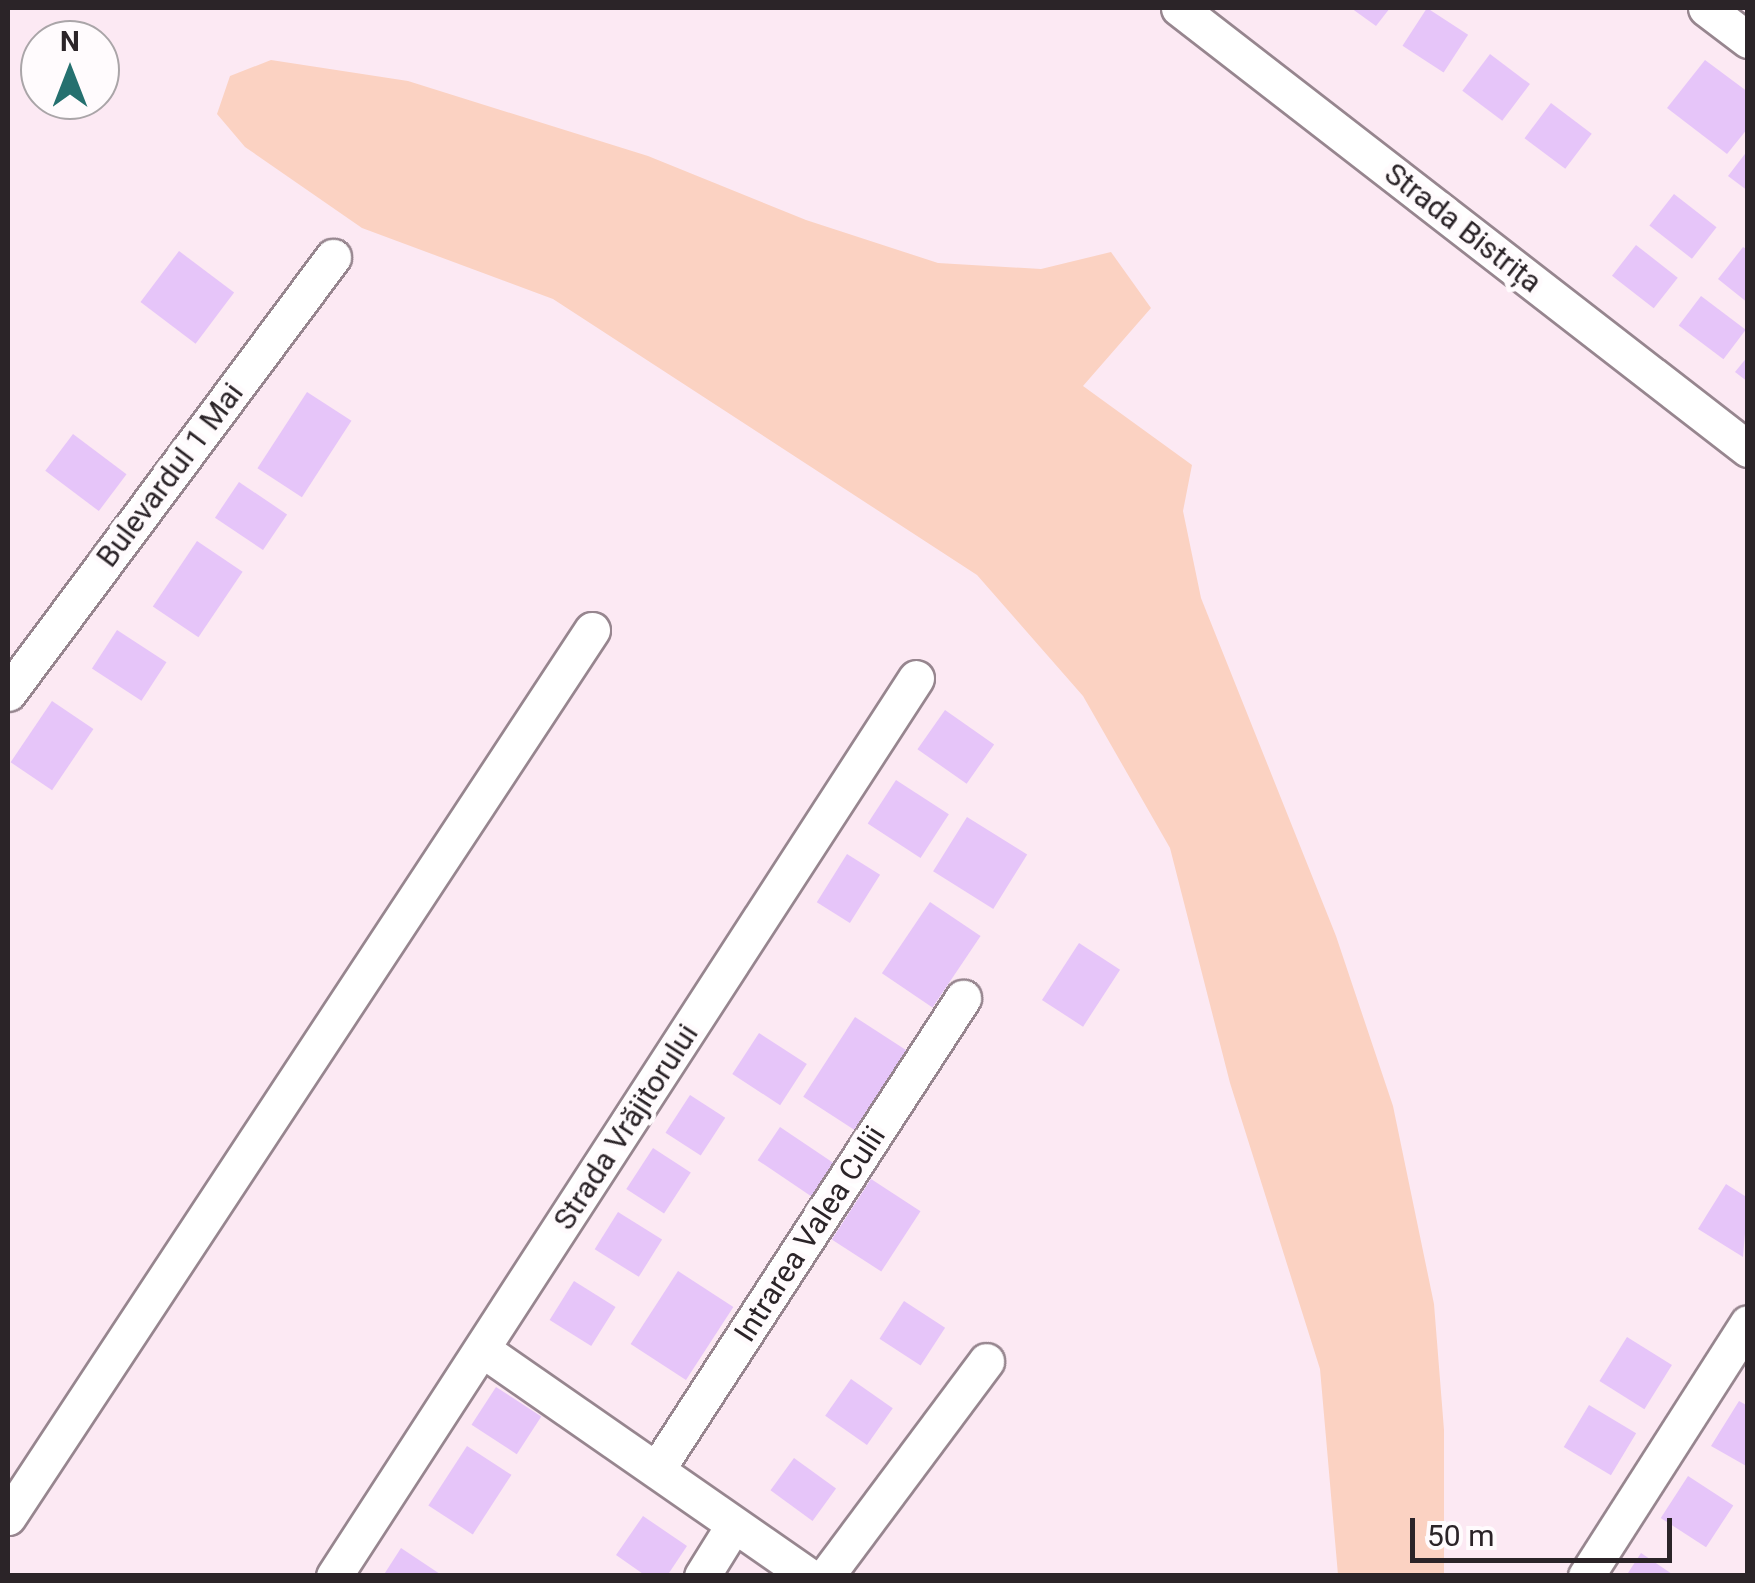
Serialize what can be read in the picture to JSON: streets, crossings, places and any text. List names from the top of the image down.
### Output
{
  "streets": {
    "street": [
      "Strada Bistrița",
      "Bulevardul 1 Mai",
      "Strada Vrăjitorului",
      "Intrarea Valea Culii"
    ]
  },
  "scale_bar": "50 m",
  "north": "top"
}
